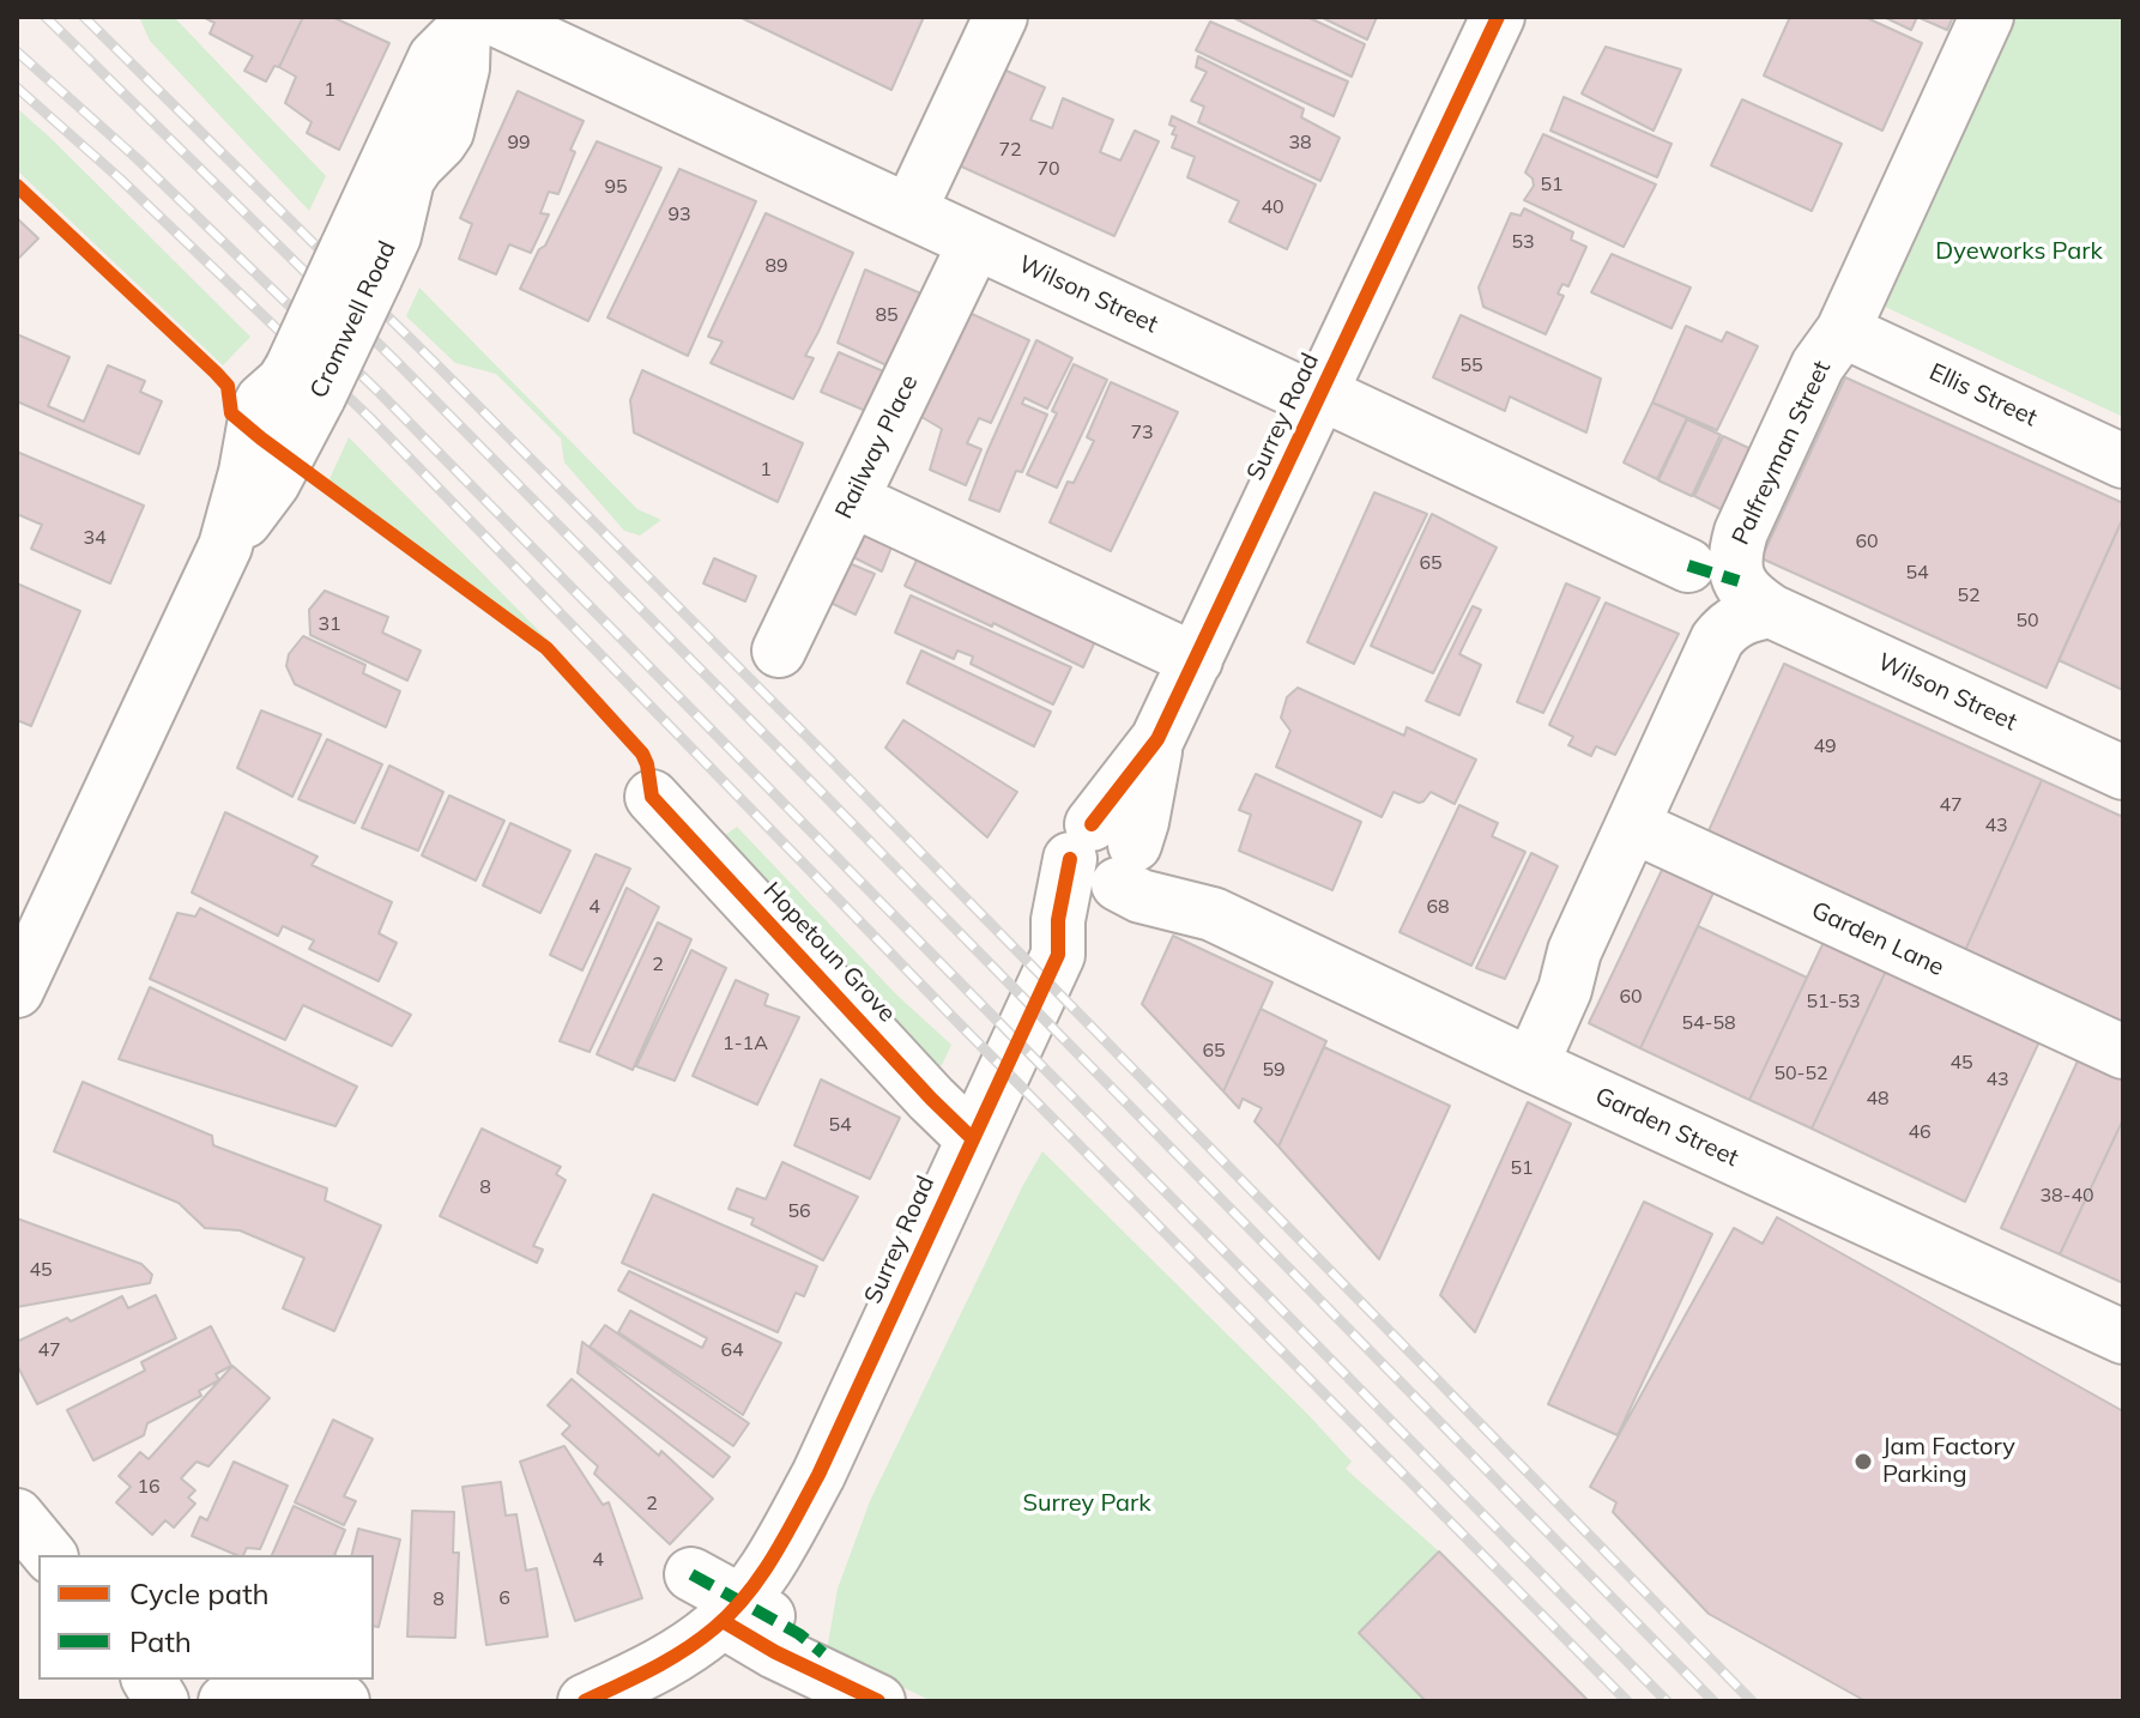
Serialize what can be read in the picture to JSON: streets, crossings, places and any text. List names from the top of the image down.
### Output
{
  "streets": {
    "street": [
      "Wilson Street",
      "Cromwell Road",
      "Ellis Street",
      "Surrey Road",
      "Railway Place",
      "Palfreyman Street",
      "Garden Lane",
      "Hopetoun Grove",
      "Garden Street"
    ]
  },
  "crossings": [
    ["Wilson Street", "Cromwell Road"],
    ["Wilson Street", "Surrey Road"],
    ["Wilson Street", "Railway Place"],
    ["Wilson Street", "Palfreyman Street"],
    ["Ellis Street", "Palfreyman Street"],
    ["Surrey Road", "Hopetoun Grove"],
    ["Surrey Road", "Garden Street"]
  ],
  "parks": ["Dyeworks Park", "Surrey Park"],
  "places": ["Jam Factory Parking"],
  "house_numbers": [
    "1",
    "99",
    "38",
    "72",
    "70",
    "51",
    "95",
    "40",
    "93",
    "53",
    "89",
    "85",
    "55",
    "73",
    "1",
    "34",
    "60",
    "65",
    "54",
    "52",
    "50",
    "31",
    "49",
    "47",
    "43",
    "4",
    "68",
    "2",
    "60",
    "51-53",
    "54-58",
    "1-1A",
    "65",
    "45",
    "59",
    "50-52",
    "43",
    "48",
    "54",
    "46",
    "51",
    "8",
    "38-40",
    "56",
    "45",
    "47",
    "64",
    "16",
    "2",
    "4",
    "6",
    "8"
  ],
  "legend": ["Cycle path", "Path"]
}
